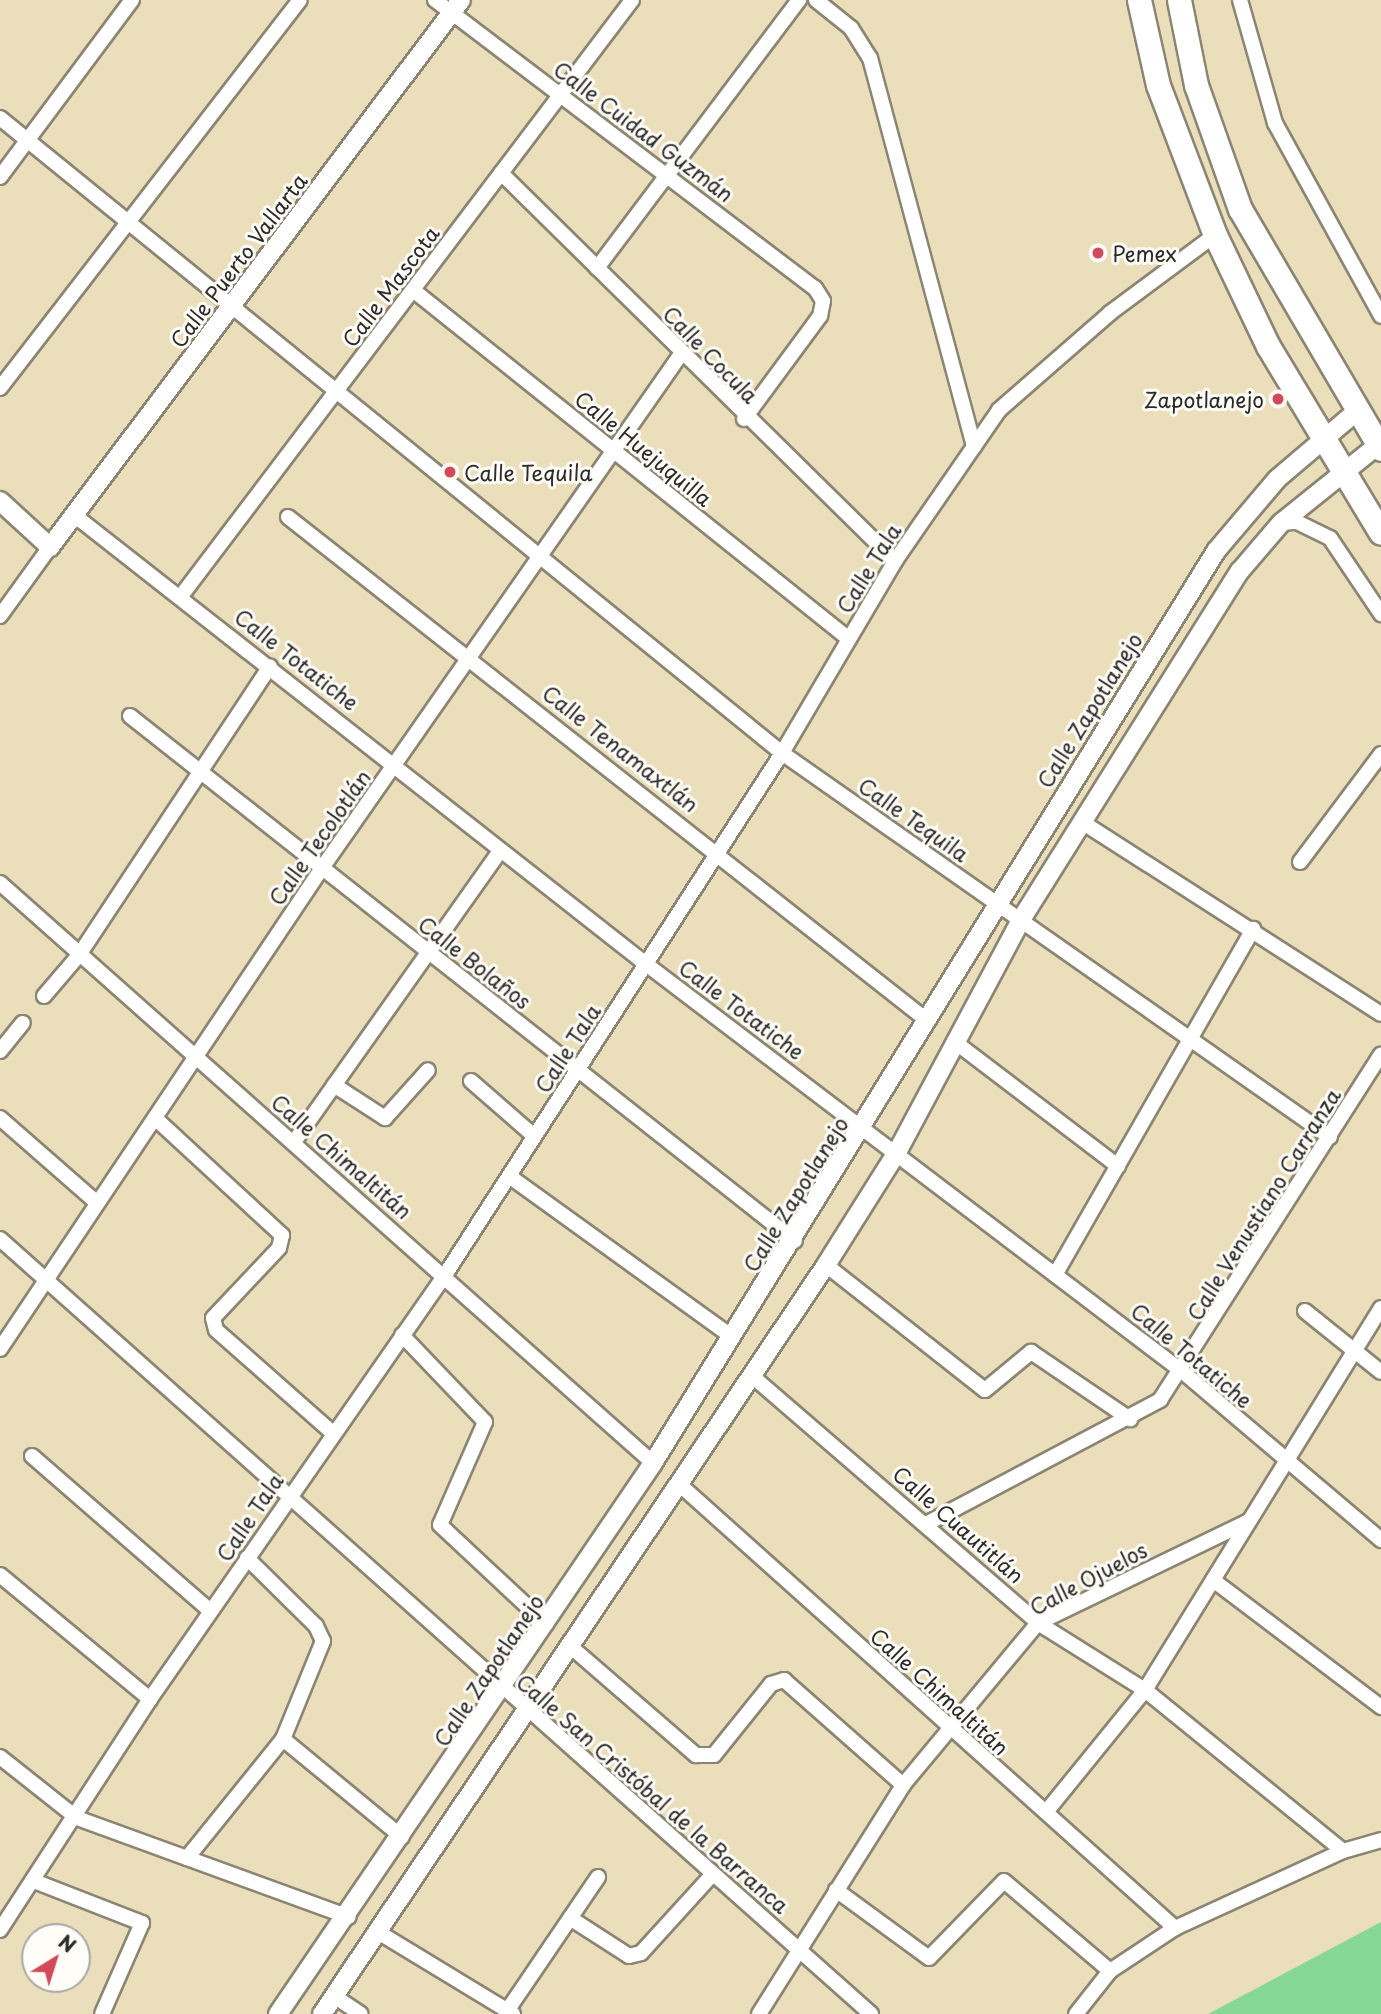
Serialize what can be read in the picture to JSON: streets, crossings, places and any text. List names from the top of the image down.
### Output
{
  "streets": {
    "street": [
      "Calle Cuidad Guzmán",
      "Calle Puerto Vallarta",
      "Calle Mascota",
      "Calle Cocula",
      "Calle Huejuquilla",
      "Calle Tala",
      "Calle Totatiche",
      "Calle Zapotlanejo",
      "Calle Tenamaxtlán",
      "Calle Tequila",
      "Calle Tecolotlán",
      "Calle Bolaños",
      "Calle Chimaltitán",
      "Calle Venustiano Carranza",
      "Calle Cuautitlán",
      "Calle Ojuelos",
      "Calle San Cristóbal de la Barranca"
    ]
  },
  "crossings": [
    ["Calle Cuidad Guzmán", "Calle Puerto Vallarta"],
    ["Calle Cuidad Guzmán", "Calle Mascota"],
    ["Calle Cuidad Guzmán", "Calle Cocula"],
    ["Calle Puerto Vallarta", "Calle Totatiche"],
    ["Calle Puerto Vallarta", "Calle Tequila"],
    ["Calle Mascota", "Calle Cocula"],
    ["Calle Mascota", "Calle Huejuquilla"],
    ["Calle Mascota", "Calle Totatiche"],
    ["Calle Mascota", "Calle Tequila"],
    ["Calle Cocula", "Calle Tala"],
    ["Calle Cocula", "Calle Tecolotlán"],
    ["Calle Huejuquilla", "Calle Tala"],
    ["Calle Huejuquilla", "Calle Tecolotlán"],
    ["Calle Tala", "Calle Totatiche"],
    ["Calle Tala", "Calle Tenamaxtlán"],
    ["Calle Tala", "Calle Tequila"],
    ["Calle Tala", "Calle Bolaños"],
    ["Calle Tala", "Calle Chimaltitán"],
    ["Calle Tala", "Calle San Cristóbal de la Barranca"],
    ["Calle Totatiche", "Calle Zapotlanejo"],
    ["Calle Totatiche", "Calle Tecolotlán"],
    ["Calle Totatiche", "Calle Venustiano Carranza"],
    ["Calle Totatiche", "Calle Ojuelos"],
    ["Calle Zapotlanejo", "Calle Tenamaxtlán"],
    ["Calle Zapotlanejo", "Calle Tequila"],
    ["Calle Zapotlanejo", "Calle Bolaños"],
    ["Calle Zapotlanejo", "Calle Chimaltitán"],
    ["Calle Zapotlanejo", "Calle San Cristóbal de la Barranca"],
    ["Calle Tenamaxtlán", "Calle Tecolotlán"],
    ["Calle Tequila", "Calle Tecolotlán"],
    ["Calle Tequila", "Calle Venustiano Carranza"],
    ["Calle Tecolotlán", "Calle Bolaños"],
    ["Calle Tecolotlán", "Calle Chimaltitán"],
    ["Calle Tecolotlán", "Calle San Cristóbal de la Barranca"],
    ["Calle Chimaltitán", "Calle Ojuelos"],
    ["Calle Venustiano Carranza", "Calle Cuautitlán"],
    ["Calle Cuautitlán", "Calle Ojuelos"],
    ["Calle Ojuelos", "Calle San Cristóbal de la Barranca"]
  ],
  "places": ["Pemex", "Zapotlanejo", "Calle Tequila"],
  "north": "top right"
}
